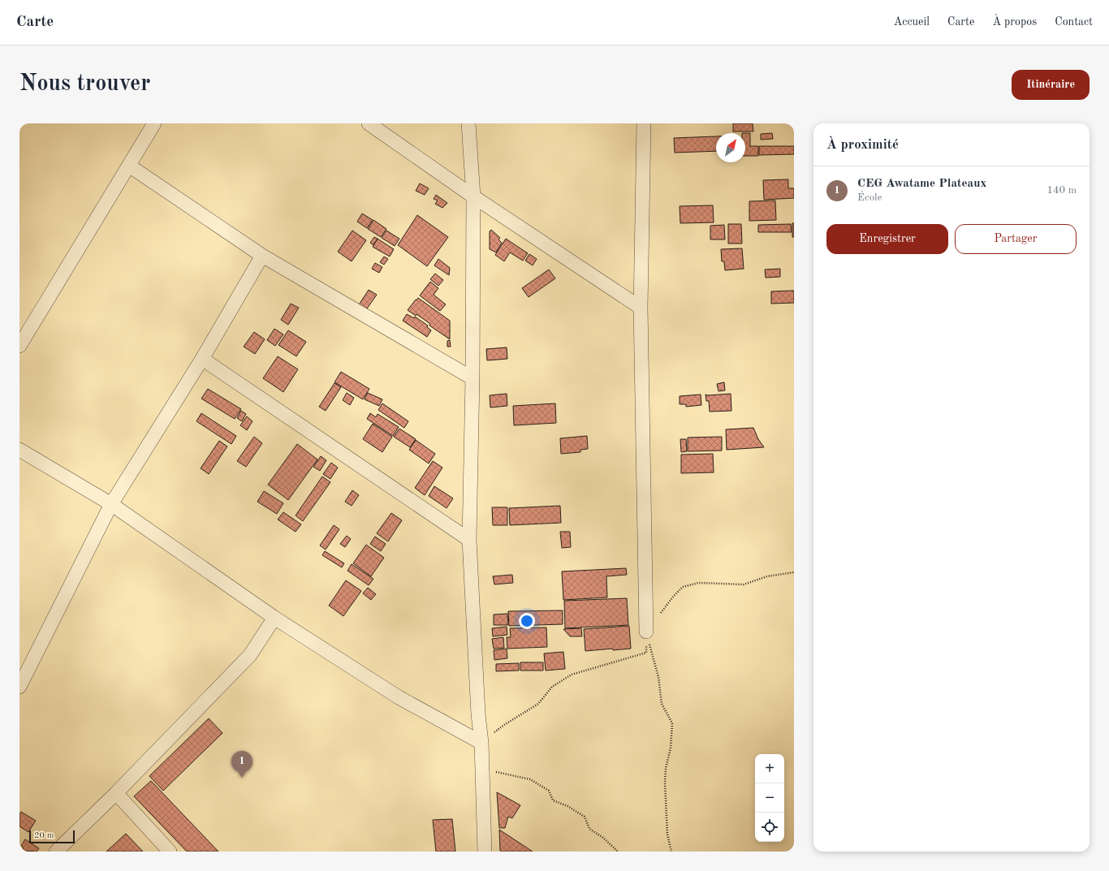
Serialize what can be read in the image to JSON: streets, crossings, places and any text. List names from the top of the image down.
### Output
{
  "scale_bar": "20 m",
  "north": "top right",
  "page": {
    "header": "Carte",
    "nav": [
      "Accueil",
      "Carte",
      "À propos",
      "Contact"
    ],
    "buttons": [
      "Itinéraire",
      ["Enregistrer", "Partager"]
    ],
    "title": "Nous trouver",
    "heading": "À proximité",
    "list": [
      {
        "mark": "1",
        "name": "CEG Awatame Plateaux",
        "note": "École",
        "value": "140 m"
      }
    ],
    "pins": "1",
    "map_buttons": ["+", "−"],
    "scale": "20 m"
  }
}
